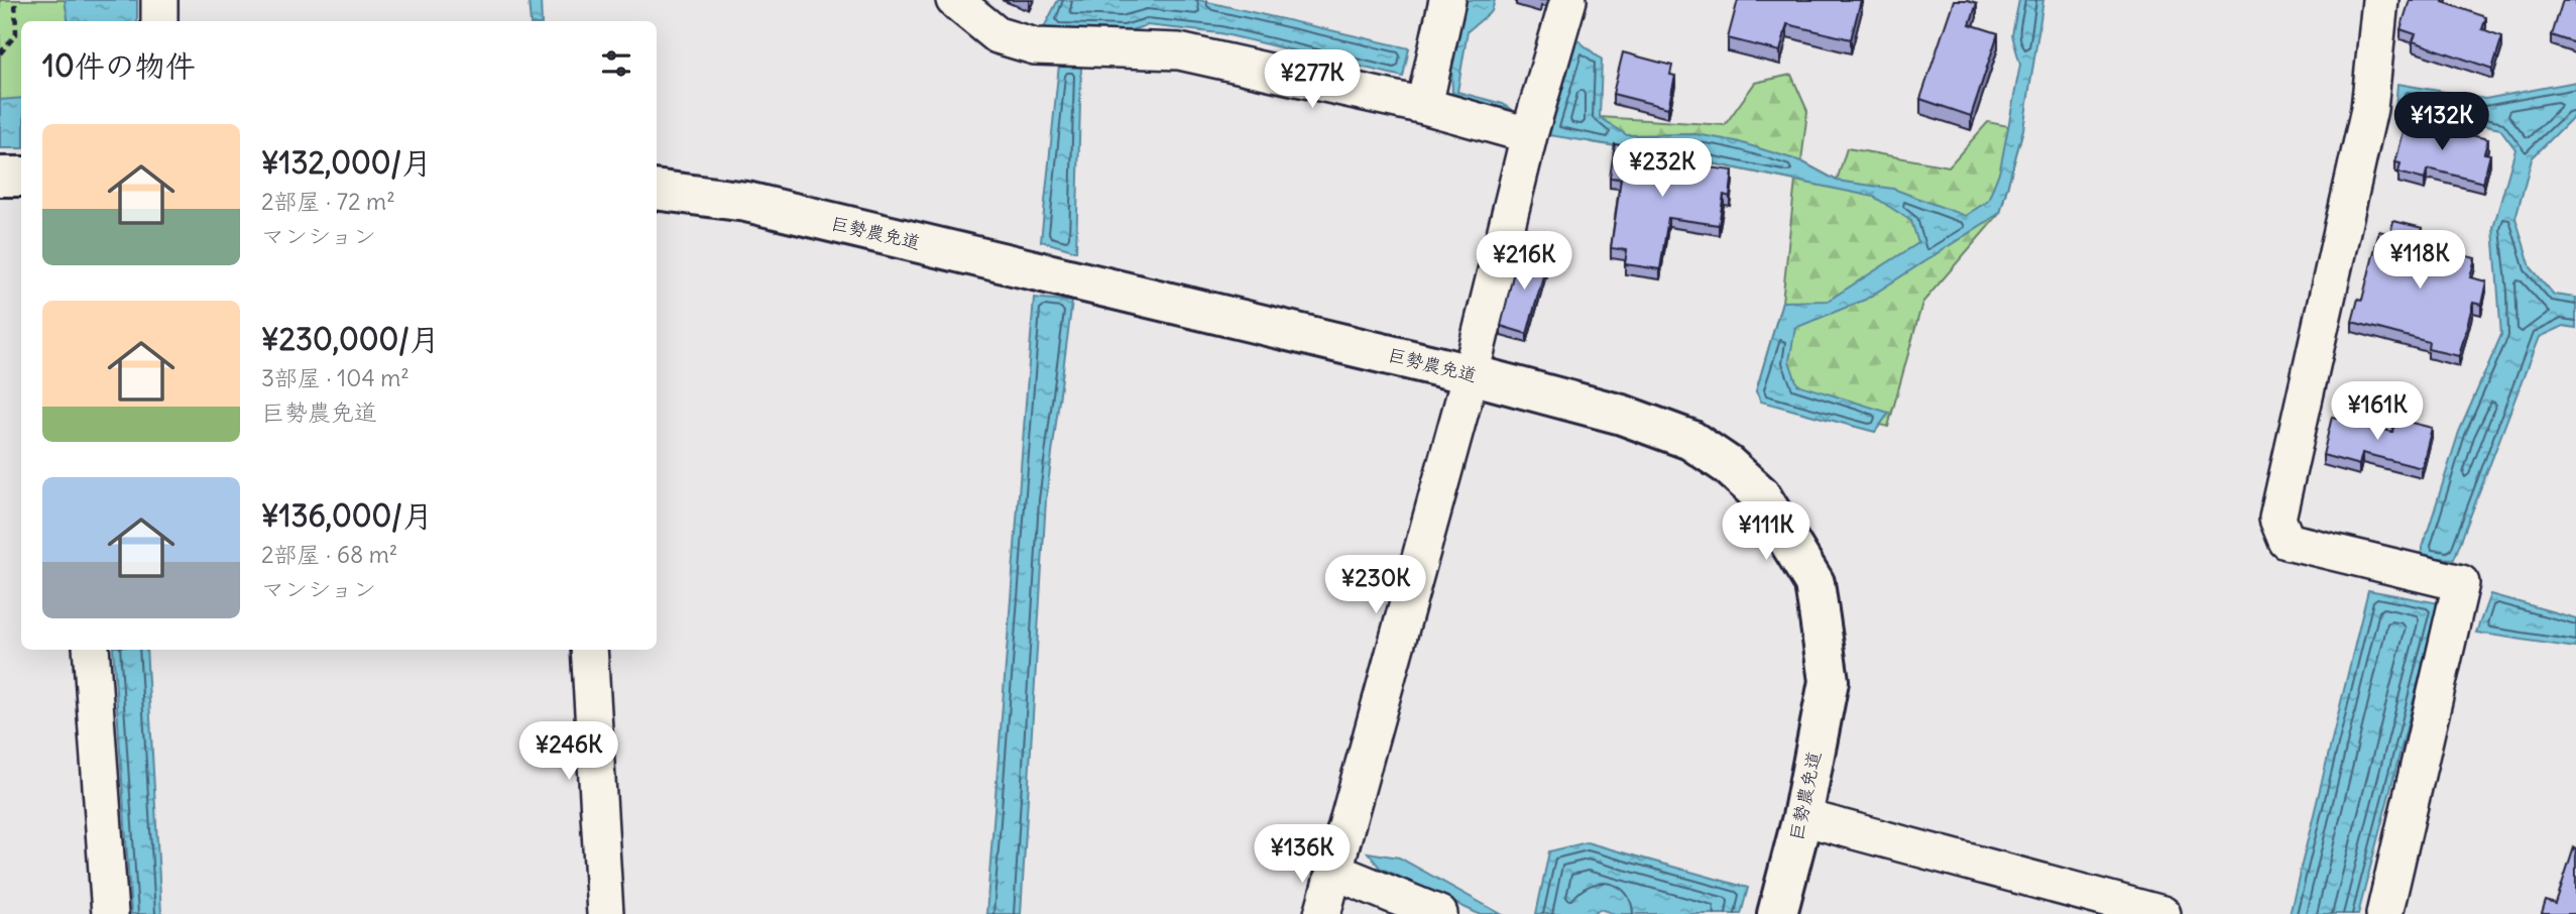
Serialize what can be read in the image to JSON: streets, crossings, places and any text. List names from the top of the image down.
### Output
{
  "streets": {
    "street": ["巨勢農免道"]
  },
  "page": {
    "heading": "10件の物件",
    "price": [
      "¥277K",
      "¥132K",
      "¥232K",
      "¥118K",
      "¥216K",
      "¥161K",
      "¥111K",
      "¥230K",
      "¥246K",
      "¥136K"
    ],
    "list": [
      {
        "name": "¥132,000/月",
        "note": "2部屋 · 72 m² · マンション"
      },
      {
        "name": "¥230,000/月",
        "note": "3部屋 · 104 m² · 巨勢農免道"
      },
      {
        "name": "¥136,000/月",
        "note": "2部屋 · 68 m² · マンション"
      }
    ]
  }
}
